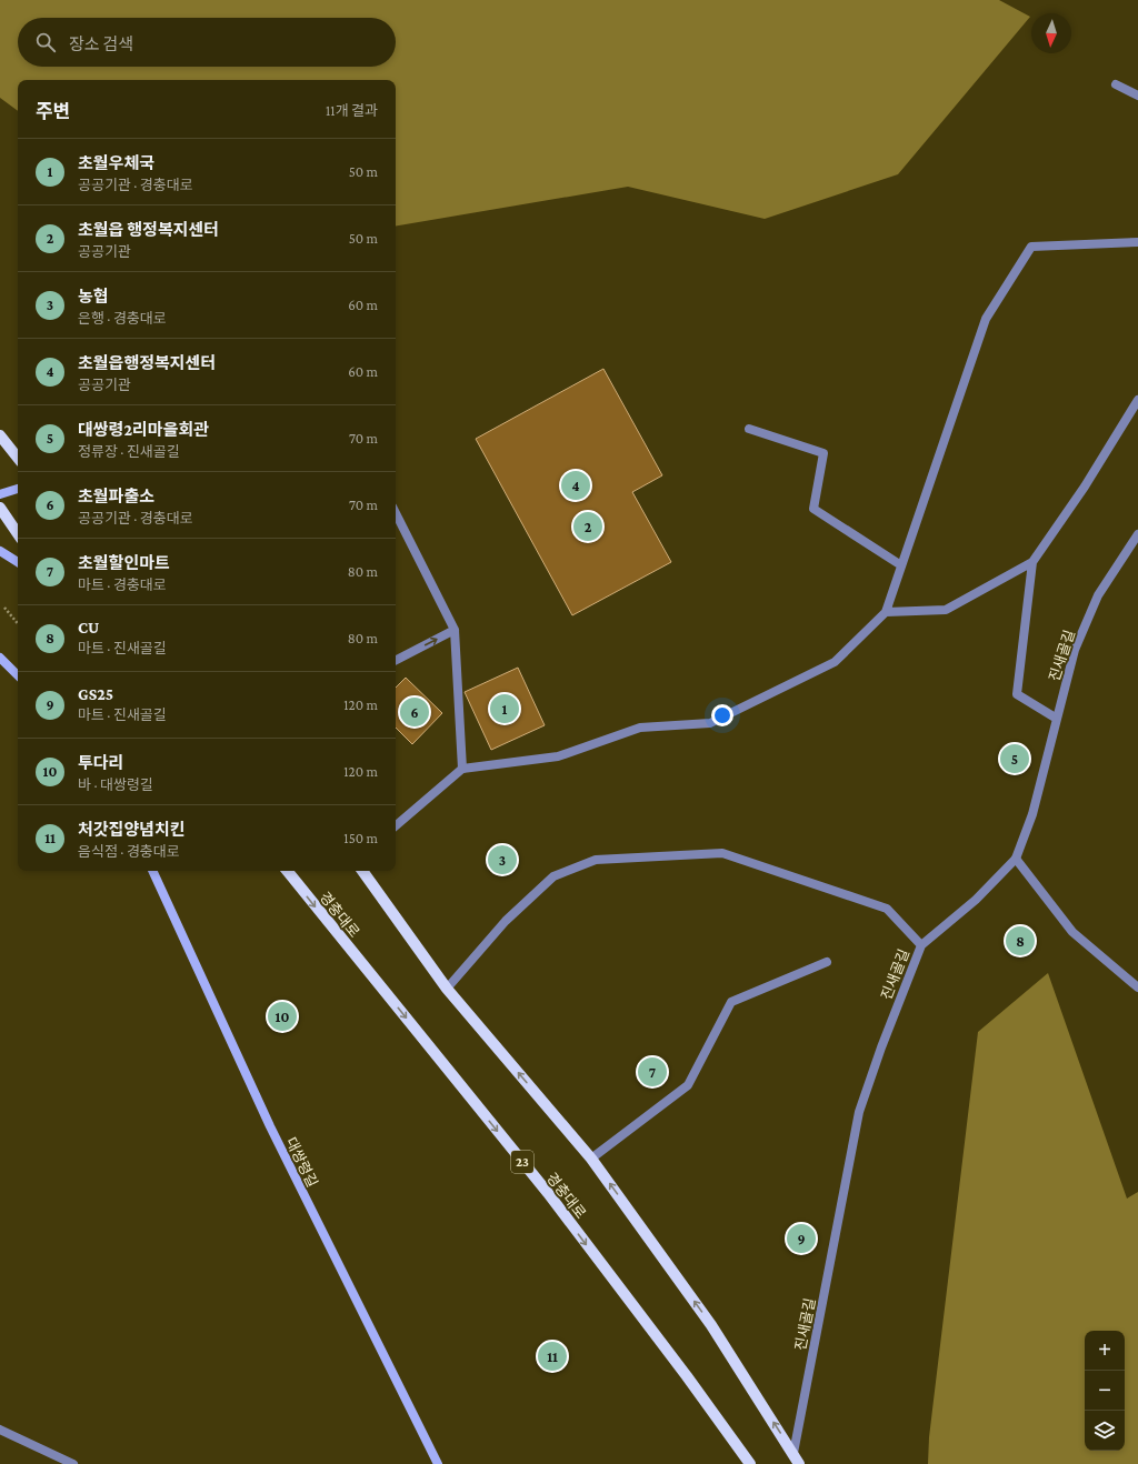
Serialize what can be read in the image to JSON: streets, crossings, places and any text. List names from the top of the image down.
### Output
{
  "streets": {
    "main road": ["경충대로", "23"],
    "street": ["진새골길", "대쌍령길"]
  },
  "north": "bottom",
  "page": {
    "search": "장소 검색",
    "heading": ["주변", "11개 결과"],
    "list": [
      {
        "mark": "1",
        "name": "초월우체국",
        "note": "공공기관 · 경충대로",
        "value": "50 m"
      },
      {
        "mark": "2",
        "name": "초월읍 행정복지센터",
        "note": "공공기관",
        "value": "50 m"
      },
      {
        "mark": "3",
        "name": "농협",
        "note": "은행 · 경충대로",
        "value": "60 m"
      },
      {
        "mark": "4",
        "name": "초월읍행정복지센터",
        "note": "공공기관",
        "value": "60 m"
      },
      {
        "mark": "5",
        "name": "대쌍령2리마을회관",
        "note": "정류장 · 진새골길",
        "value": "70 m"
      },
      {
        "mark": "6",
        "name": "초월파출소",
        "note": "공공기관 · 경충대로",
        "value": "70 m"
      },
      {
        "mark": "7",
        "name": "초월할인마트",
        "note": "마트 · 경충대로",
        "value": "80 m"
      },
      {
        "mark": "8",
        "name": "CU",
        "note": "마트 · 진새골길",
        "value": "80 m"
      },
      {
        "mark": "9",
        "name": "GS25",
        "note": "마트 · 진새골길",
        "value": "120 m"
      },
      {
        "mark": "10",
        "name": "투다리",
        "note": "바 · 대쌍령길",
        "value": "120 m"
      },
      {
        "mark": "11",
        "name": "처갓집양념치킨",
        "note": "음식점 · 경충대로",
        "value": "150 m"
      }
    ],
    "pins": [
      "4",
      "2",
      "1",
      "6",
      "5",
      "3",
      "8",
      "10",
      "7",
      "9",
      "11"
    ],
    "map_buttons": ["+", "−"]
  }
}
